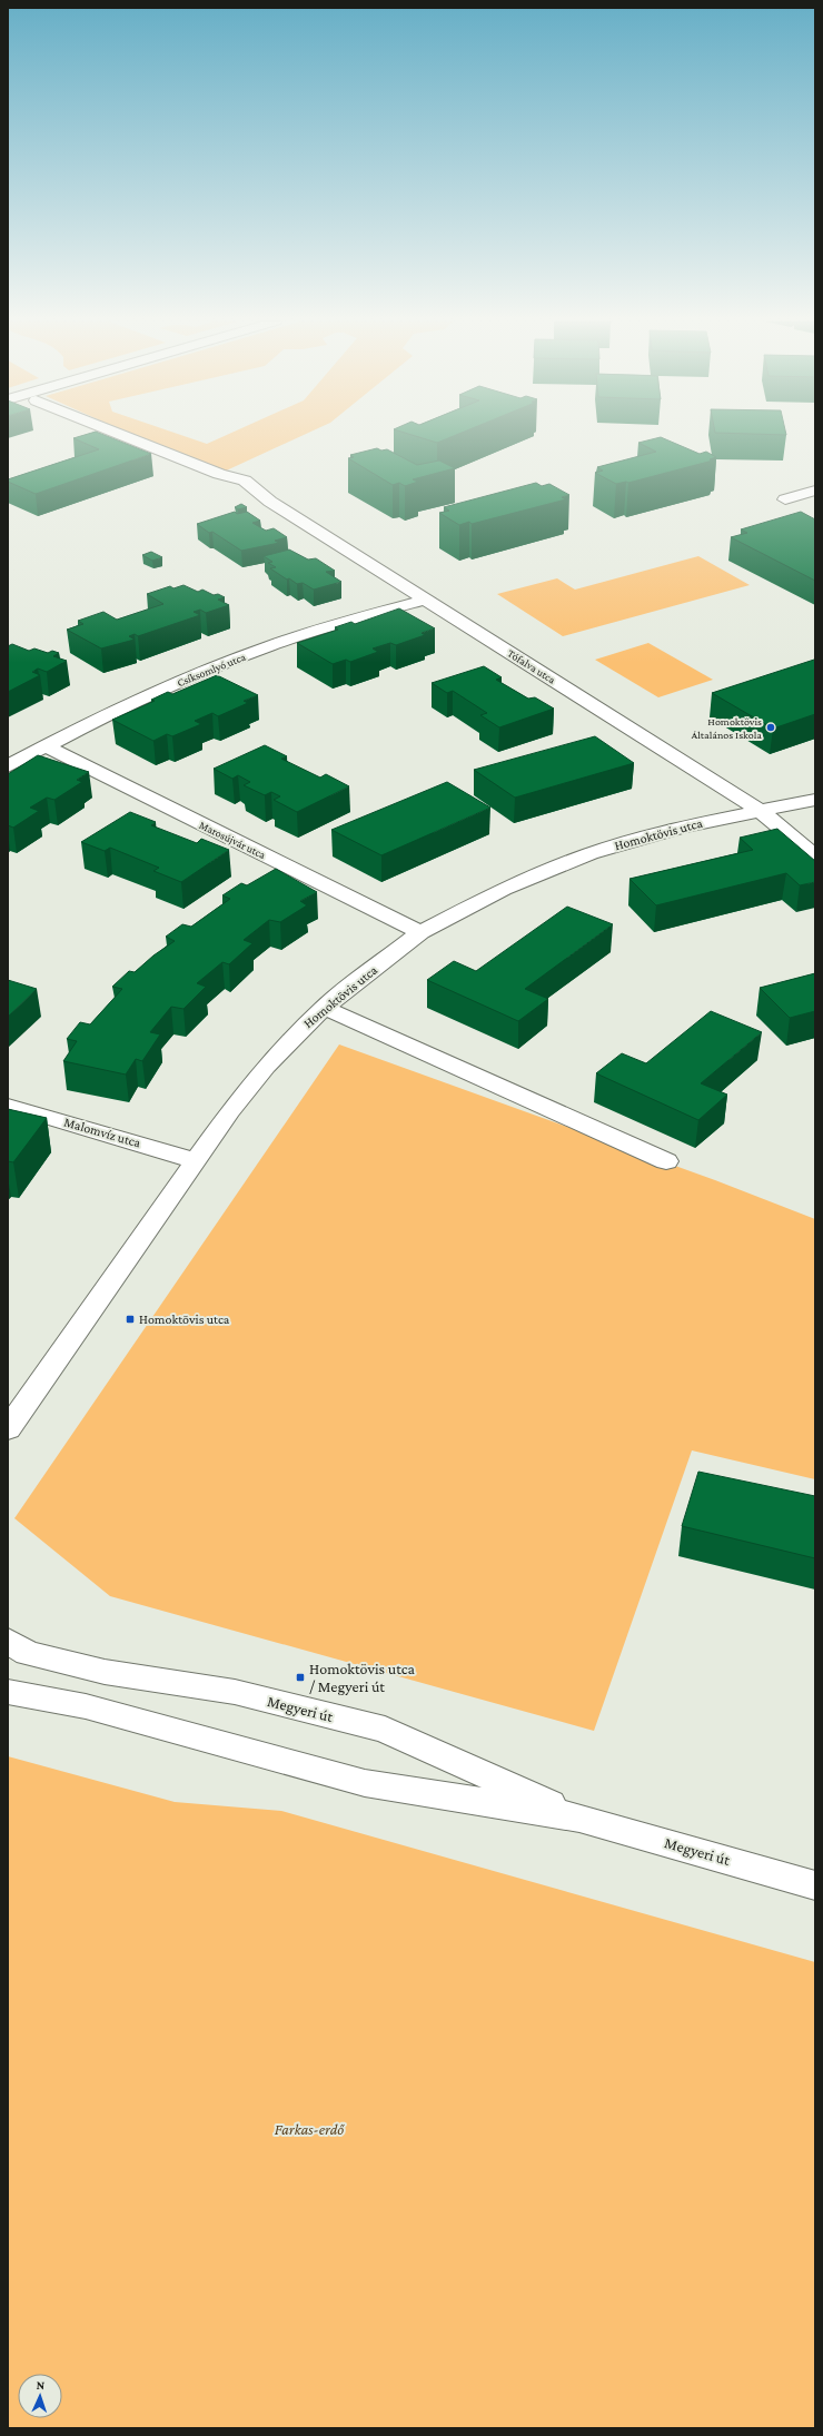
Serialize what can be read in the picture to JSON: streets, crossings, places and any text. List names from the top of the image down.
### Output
{
  "streets": {
    "street": [
      "Tófalva utca",
      "Csíksomlyó utca",
      "Homoktövis utca",
      "Marosújvár utca",
      "Malomvíz utca",
      "Megyeri út"
    ]
  },
  "crossings": [
    ["Tófalva utca", "Csíksomlyó utca"],
    ["Tófalva utca", "Homoktövis utca"],
    ["Csíksomlyó utca", "Marosújvár utca"],
    ["Homoktövis utca", "Marosújvár utca"],
    ["Homoktövis utca", "Malomvíz utca"]
  ],
  "parks": ["Farkas-erdő"],
  "places": {
    "other": ["Homoktövis Általános Iskola"],
    "transit": ["Homoktövis utca", "Homoktövis utca / Megyeri út"]
  },
  "north": "top"
}
